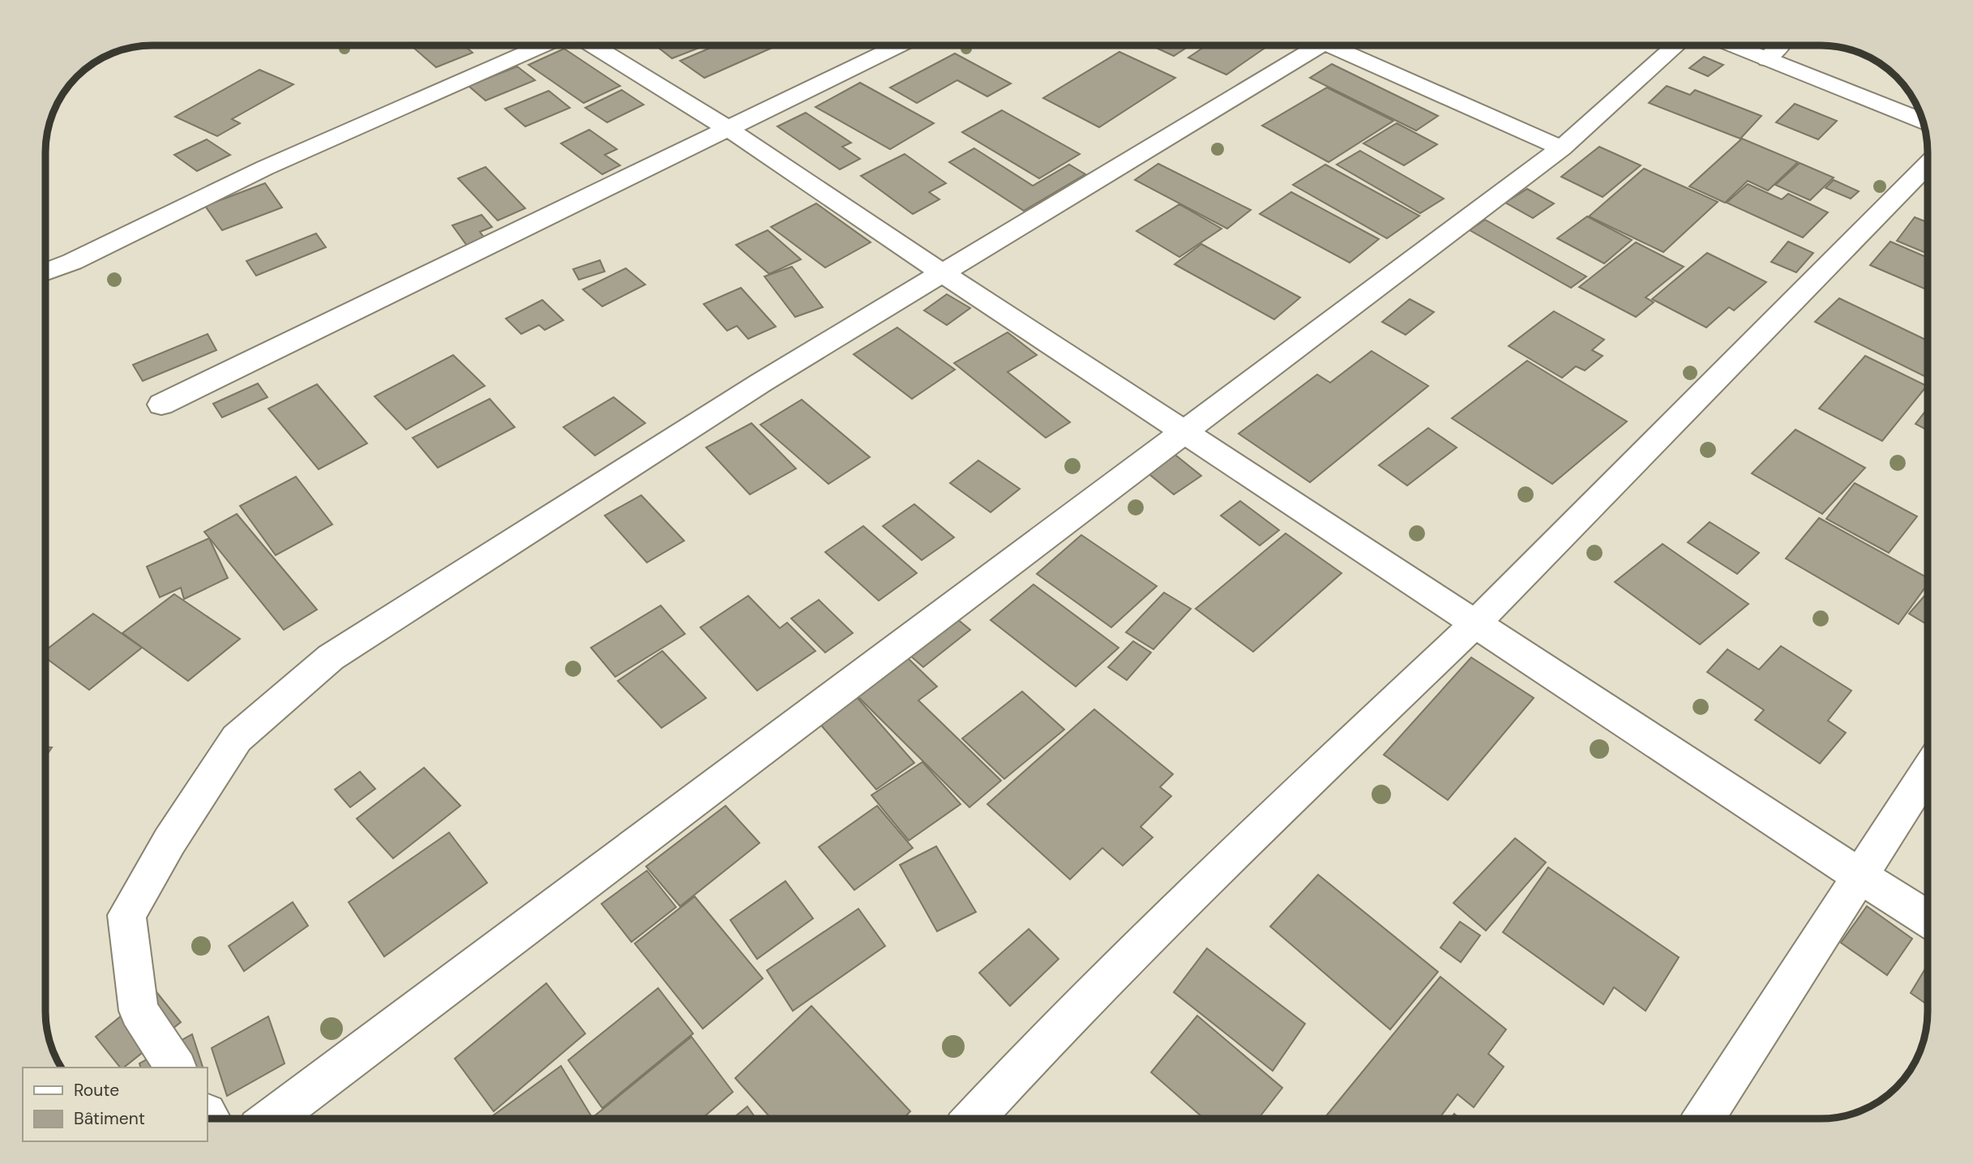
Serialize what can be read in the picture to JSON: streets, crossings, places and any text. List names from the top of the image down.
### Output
{
  "legend": ["Route", "Bâtiment"]
}
